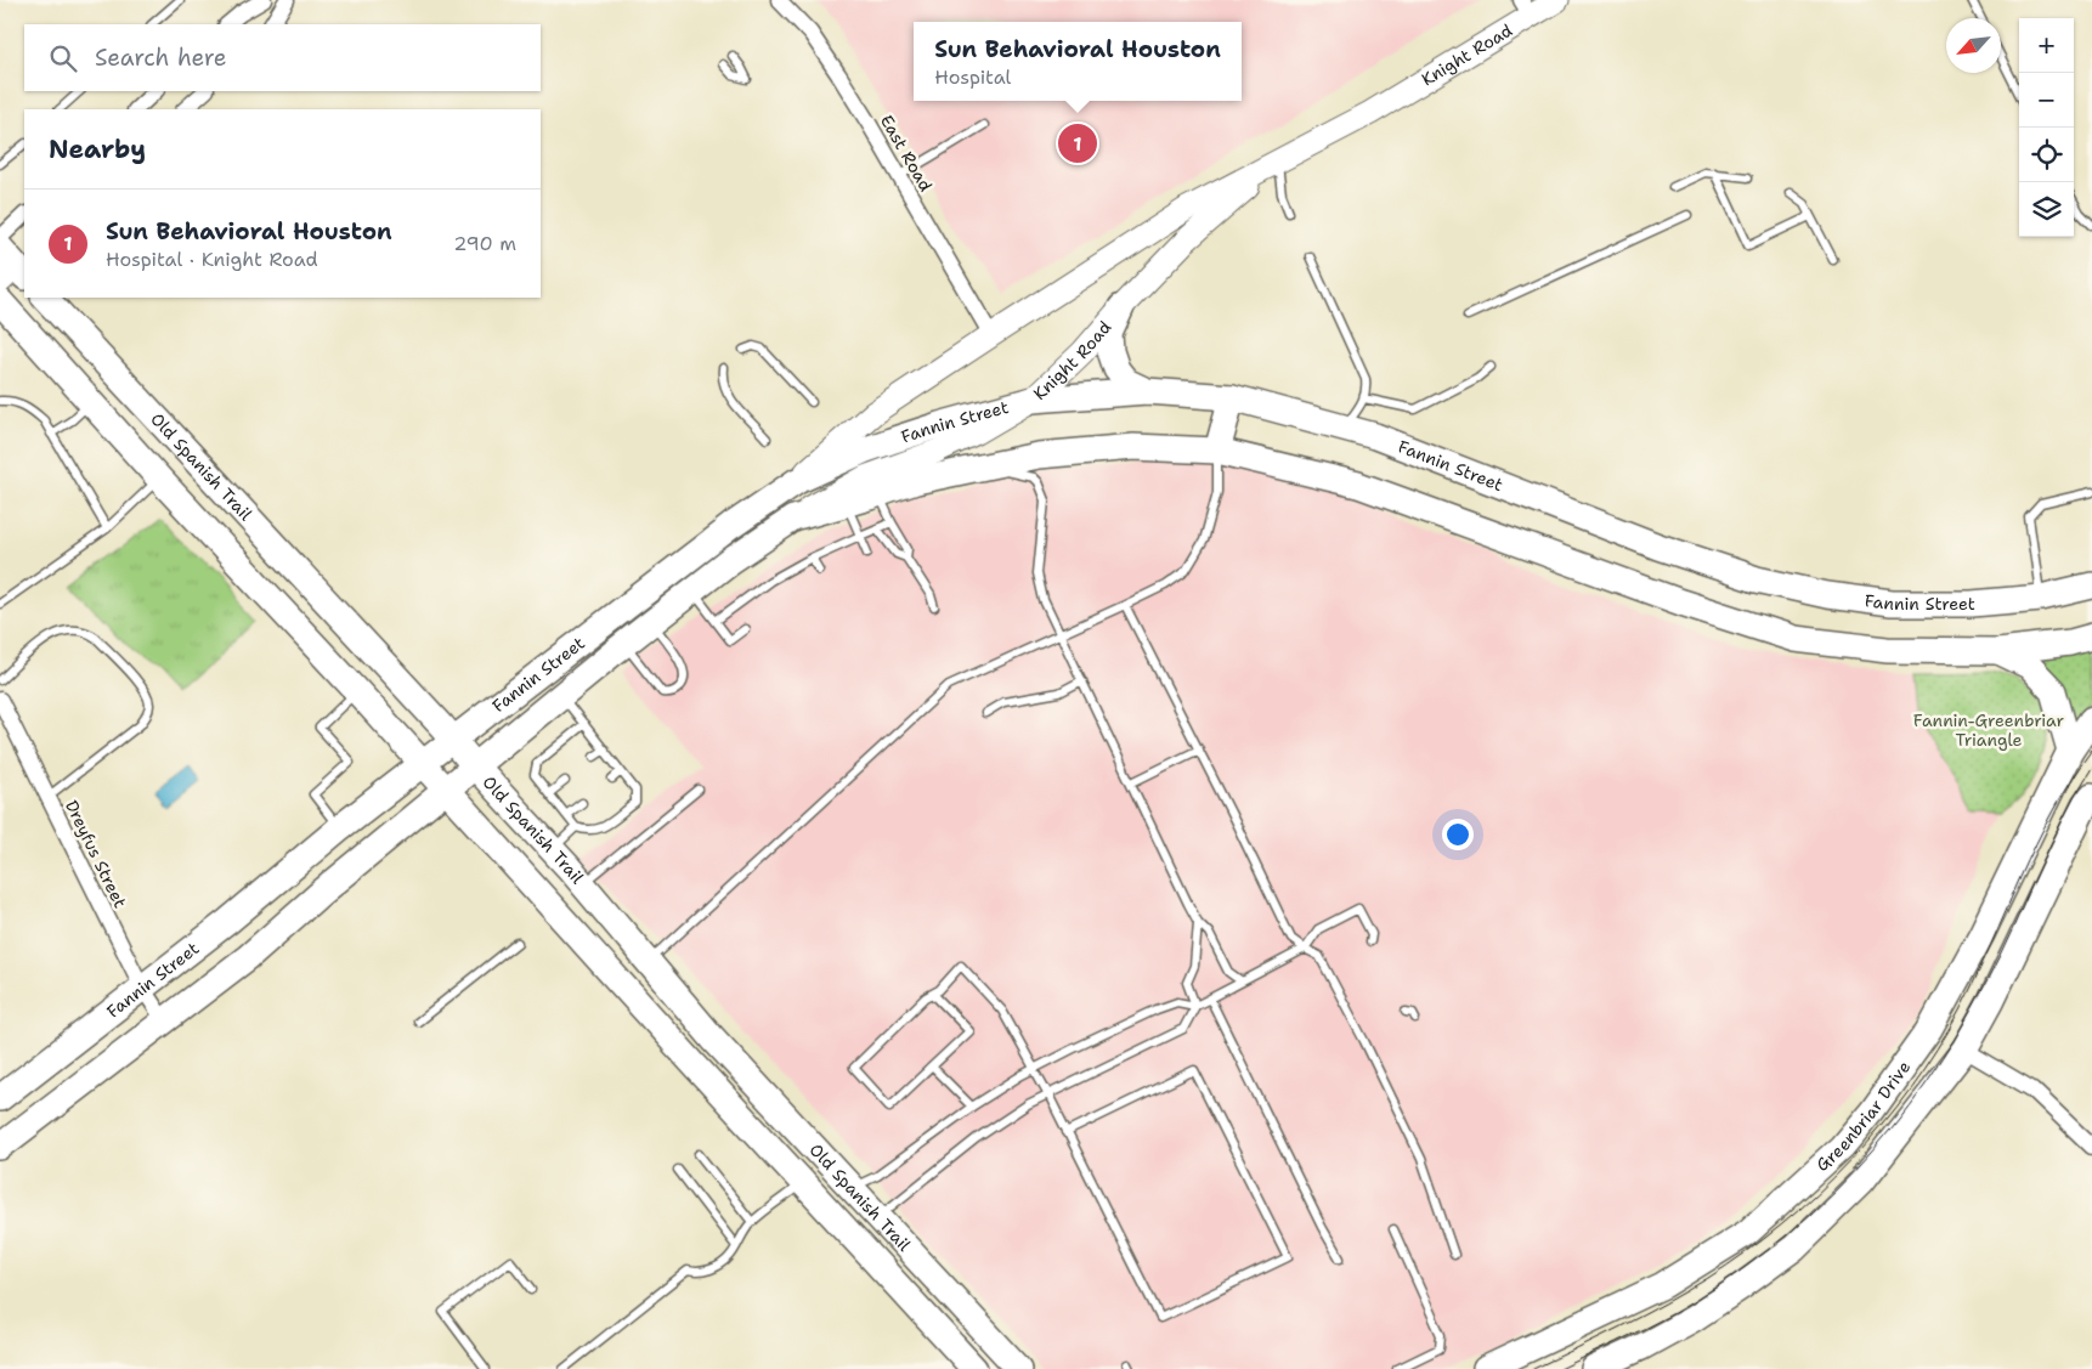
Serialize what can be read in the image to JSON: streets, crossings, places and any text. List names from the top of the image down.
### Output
{
  "streets": {
    "main road": ["Fannin Street", "Old Spanish Trail", "Greenbriar Drive"],
    "street": ["Knight Road", "East Road", "Dreyfus Street"]
  },
  "crossings": [
    ["Knight Road", "East Road"],
    ["Knight Road", "Fannin Street"],
    ["Fannin Street", "Old Spanish Trail"],
    ["Fannin Street", "Dreyfus Street"]
  ],
  "parks": ["Fannin-Greenbriar Triangle"],
  "north": "bottom left",
  "page": {
    "map_buttons": ["+", "−"],
    "popup": ["Sun Behavioral Houston", "Hospital"],
    "search": "Search here",
    "heading": "Nearby",
    "pins": "1",
    "list": [
      {
        "mark": "1",
        "name": "Sun Behavioral Houston",
        "note": "Hospital · Knight Road",
        "value": "290 m"
      }
    ]
  }
}
